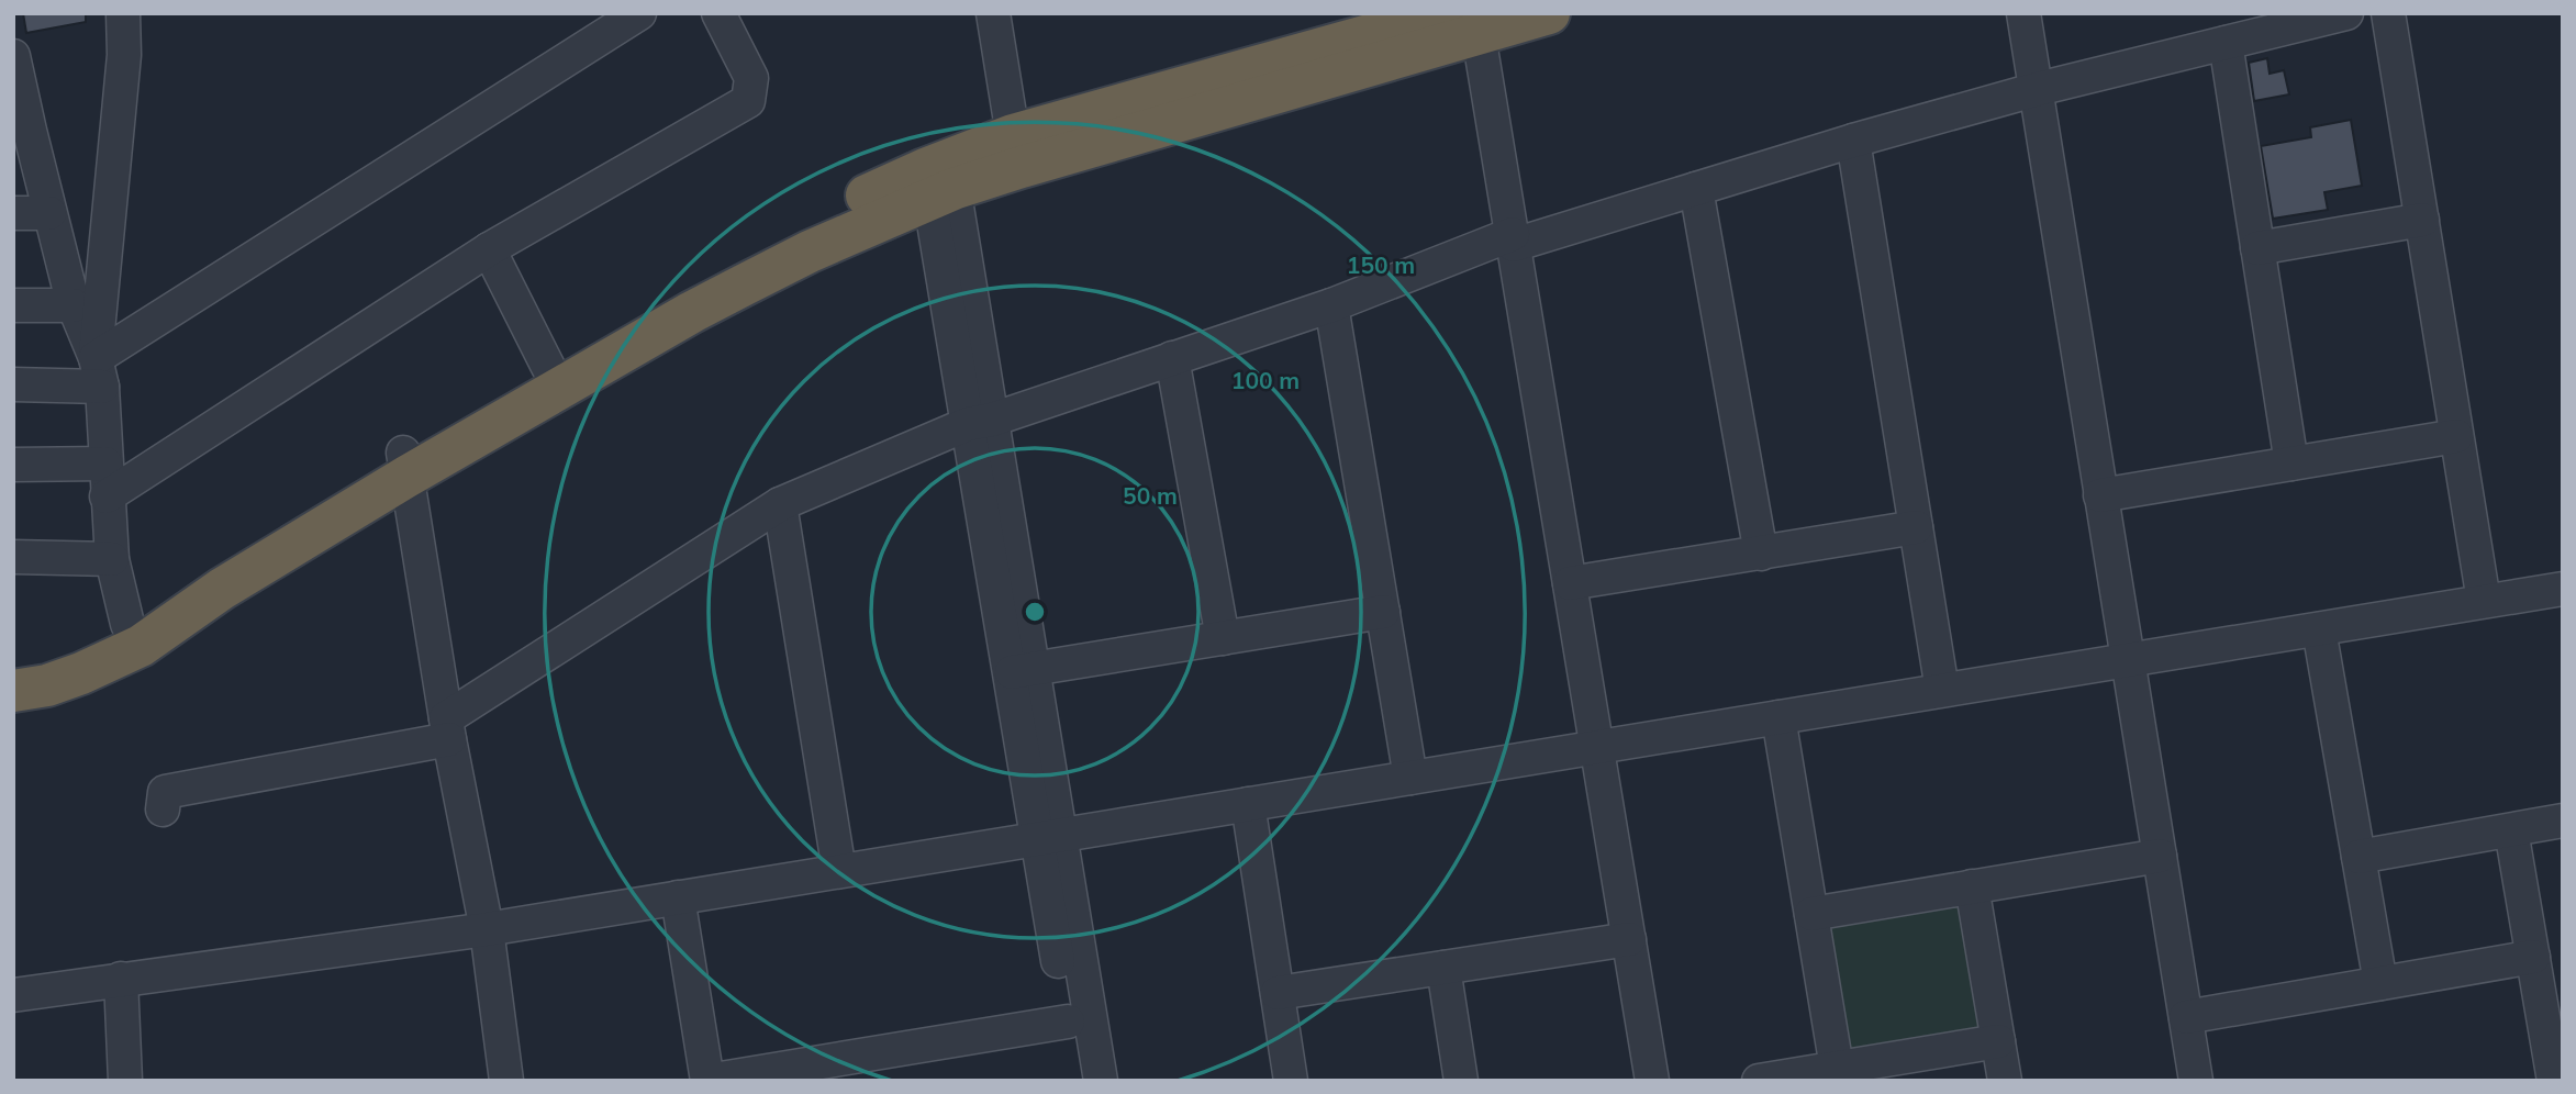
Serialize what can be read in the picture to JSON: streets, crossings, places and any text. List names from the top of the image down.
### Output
{
  "rings": ["150 m", "100 m", "50 m"]
}
